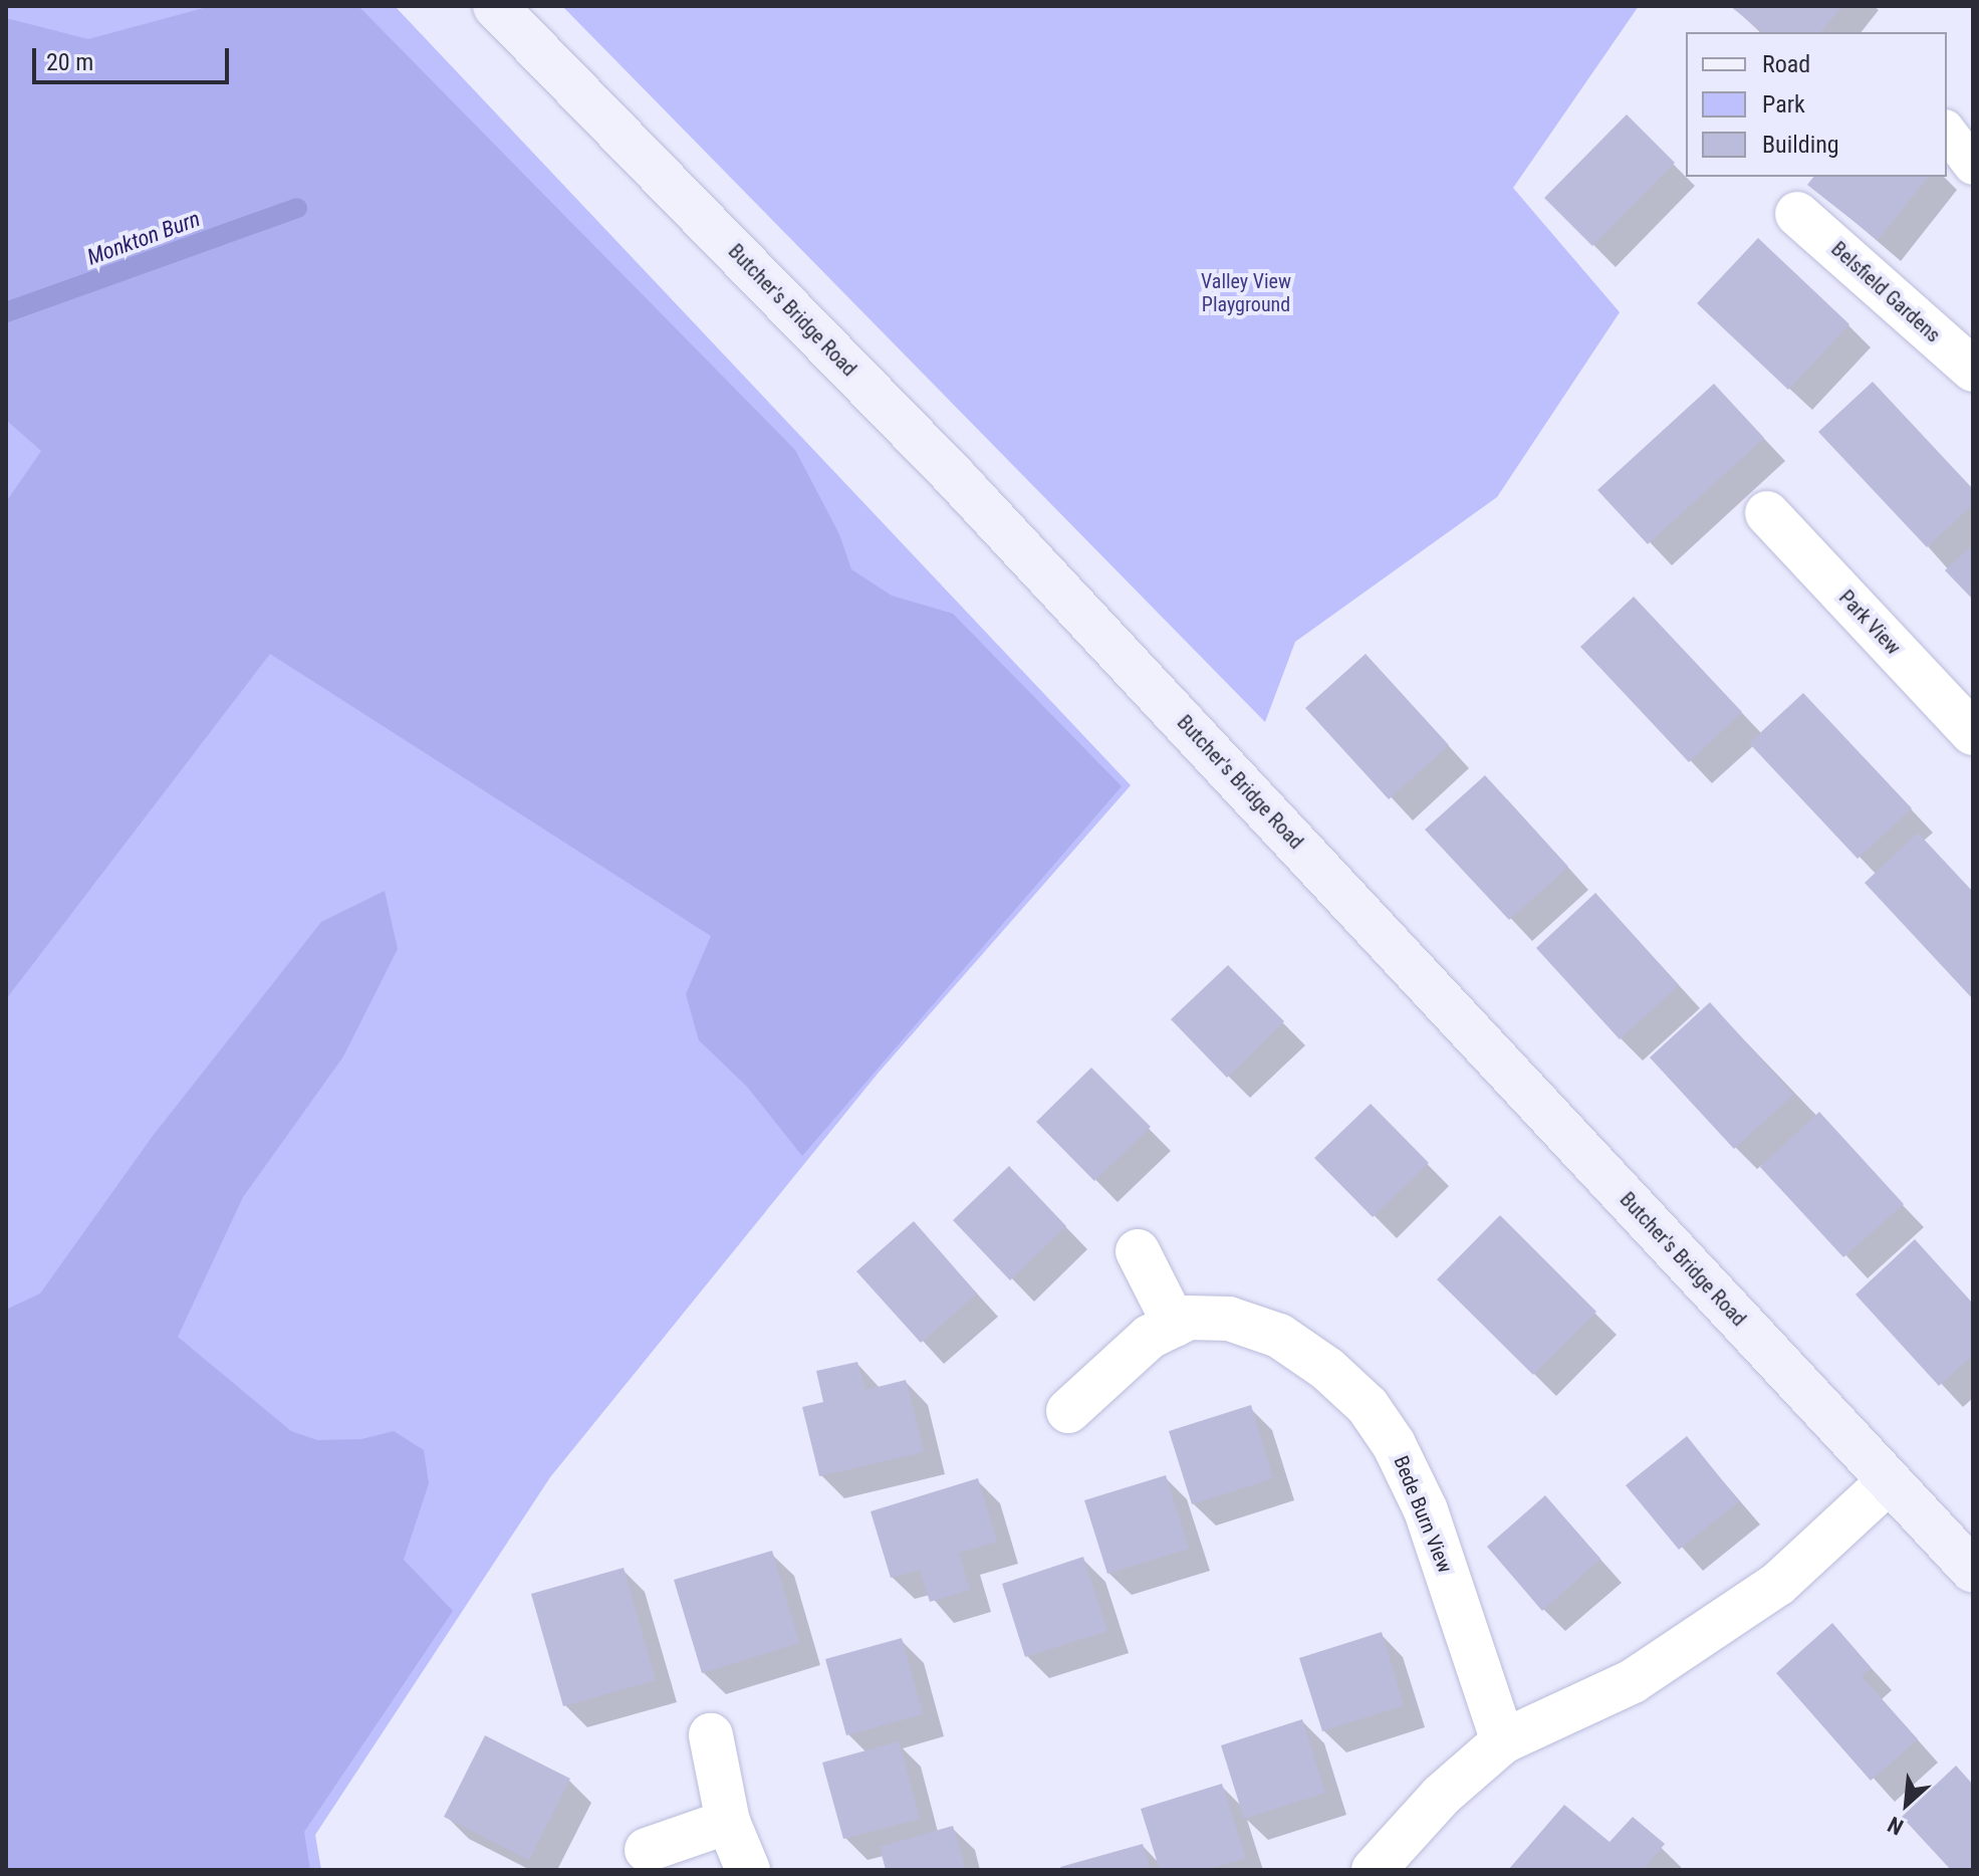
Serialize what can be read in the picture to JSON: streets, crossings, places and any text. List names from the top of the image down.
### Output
{
  "streets": {
    "street": [
      "Belsfield Gardens",
      "Butcher's Bridge Road",
      "Park View",
      "Bede Burn View"
    ]
  },
  "water": ["Monkton Burn"],
  "parks": ["Valley View Playground"],
  "legend": ["Road", "Park", "Building"],
  "scale_bar": "20 m",
  "north": "bottom left"
}
